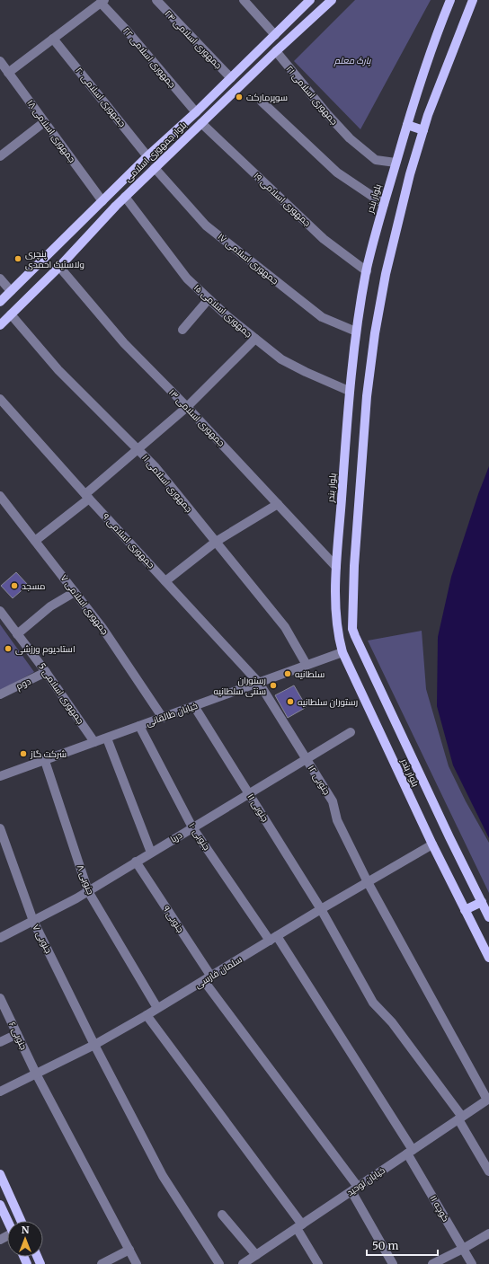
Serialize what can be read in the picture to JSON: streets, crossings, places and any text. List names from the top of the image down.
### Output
{
  "streets": {
    "main road": ["بلوار جمهوری اسلامی", "بلوار بندر"],
    "street": [
      "جمهوری اسلامی ۲۴",
      "جمهوری اسلامی ۲۲",
      "جمهوری اسلامی ۲۱",
      "جمهوری اسلامی ۲۰",
      "جمهوری اسلامی ۱۸",
      "جمهوری اسلامی ۱۹",
      "جمهوری اسلامی ۱۷",
      "جمهوری اسلامی ۱۵",
      "جمهوری اسلامی ۱۳",
      "جمهوری اسلامی ۱۱",
      "جمهوری اسلامی ۹",
      "جمهوری اسلامی ۷",
      "دوم",
      "جمهوری اسلامی 5",
      "خیابان طالقانی",
      "۱۲ جنوبی",
      "۱۱ جنوبی",
      "۱۰ جنوبی",
      "دریا",
      "۸ جنوبی",
      "۹ جنوبی",
      "۷ جنوبی",
      "سلمان فارسی",
      "۶ جنوبی",
      "خیابان توحید",
      "کوچه ۱۱"
    ]
  },
  "crossings": [
    ["جمهوری اسلامی ۲۴", "بلوار جمهوری اسلامی"],
    ["جمهوری اسلامی ۲۲", "بلوار جمهوری اسلامی"],
    ["جمهوری اسلامی ۲۱", "بلوار جمهوری اسلامی"],
    ["جمهوری اسلامی ۲۱", "بلوار بندر"],
    ["جمهوری اسلامی ۲۰", "بلوار جمهوری اسلامی"],
    ["جمهوری اسلامی ۱۸", "بلوار جمهوری اسلامی"],
    ["بلوار جمهوری اسلامی", "جمهوری اسلامی ۱۹"],
    ["بلوار جمهوری اسلامی", "جمهوری اسلامی ۱۷"],
    ["بلوار جمهوری اسلامی", "جمهوری اسلامی ۱۵"],
    ["بلوار جمهوری اسلامی", "جمهوری اسلامی ۱۳"],
    ["بلوار جمهوری اسلامی", "جمهوری اسلامی ۱۱"],
    ["بلوار بندر", "جمهوری اسلامی ۱۹"],
    ["بلوار بندر", "جمهوری اسلامی ۱۷"],
    ["بلوار بندر", "جمهوری اسلامی ۱۵"],
    ["بلوار بندر", "جمهوری اسلامی ۱۳"],
    ["بلوار بندر", "خیابان طالقانی"],
    ["بلوار بندر", "سلمان فارسی"],
    ["جمهوری اسلامی ۱۱", "خیابان طالقانی"],
    ["جمهوری اسلامی ۹", "خیابان طالقانی"],
    ["جمهوری اسلامی ۹", "۱۲ جنوبی"],
    ["جمهوری اسلامی ۷", "خیابان طالقانی"],
    ["دوم", "جمهوری اسلامی 5"],
    ["جمهوری اسلامی 5", "خیابان طالقانی"],
    ["خیابان طالقانی", "۱۲ جنوبی"],
    ["خیابان طالقانی", "۱۱ جنوبی"],
    ["خیابان طالقانی", "۱۰ جنوبی"],
    ["خیابان طالقانی", "۸ جنوبی"],
    ["۱۲ جنوبی", "دریا"],
    ["۱۲ جنوبی", "سلمان فارسی"],
    ["۱۲ جنوبی", "خیابان توحید"],
    ["۱۱ جنوبی", "دریا"],
    ["۱۱ جنوبی", "سلمان فارسی"],
    ["۱۱ جنوبی", "خیابان توحید"],
    ["۱۰ جنوبی", "دریا"],
    ["۱۰ جنوبی", "سلمان فارسی"],
    ["۱۰ جنوبی", "خیابان توحید"],
    ["۱۰ جنوبی", "کوچه ۱۱"],
    ["دریا", "۸ جنوبی"],
    ["دریا", "۹ جنوبی"],
    ["دریا", "۷ جنوبی"],
    ["۸ جنوبی", "سلمان فارسی"],
    ["۹ جنوبی", "سلمان فارسی"],
    ["۹ جنوبی", "خیابان توحید"],
    ["۷ جنوبی", "سلمان فارسی"],
    ["سلمان فارسی", "۶ جنوبی"],
    ["خیابان توحید", "کوچه ۱۱"]
  ],
  "parks": ["پارک معلم"],
  "places": [
    "سوپرمارکت",
    "پنچری ولاستیک احمدی",
    "مسجد",
    "استادیوم ورزشی",
    "سلطانيه",
    "رستوران سنتی سلطانیه",
    "رستوران سلطانیه",
    "شرکت گاز"
  ],
  "scale_bar": "50 m",
  "north": "top"
}
